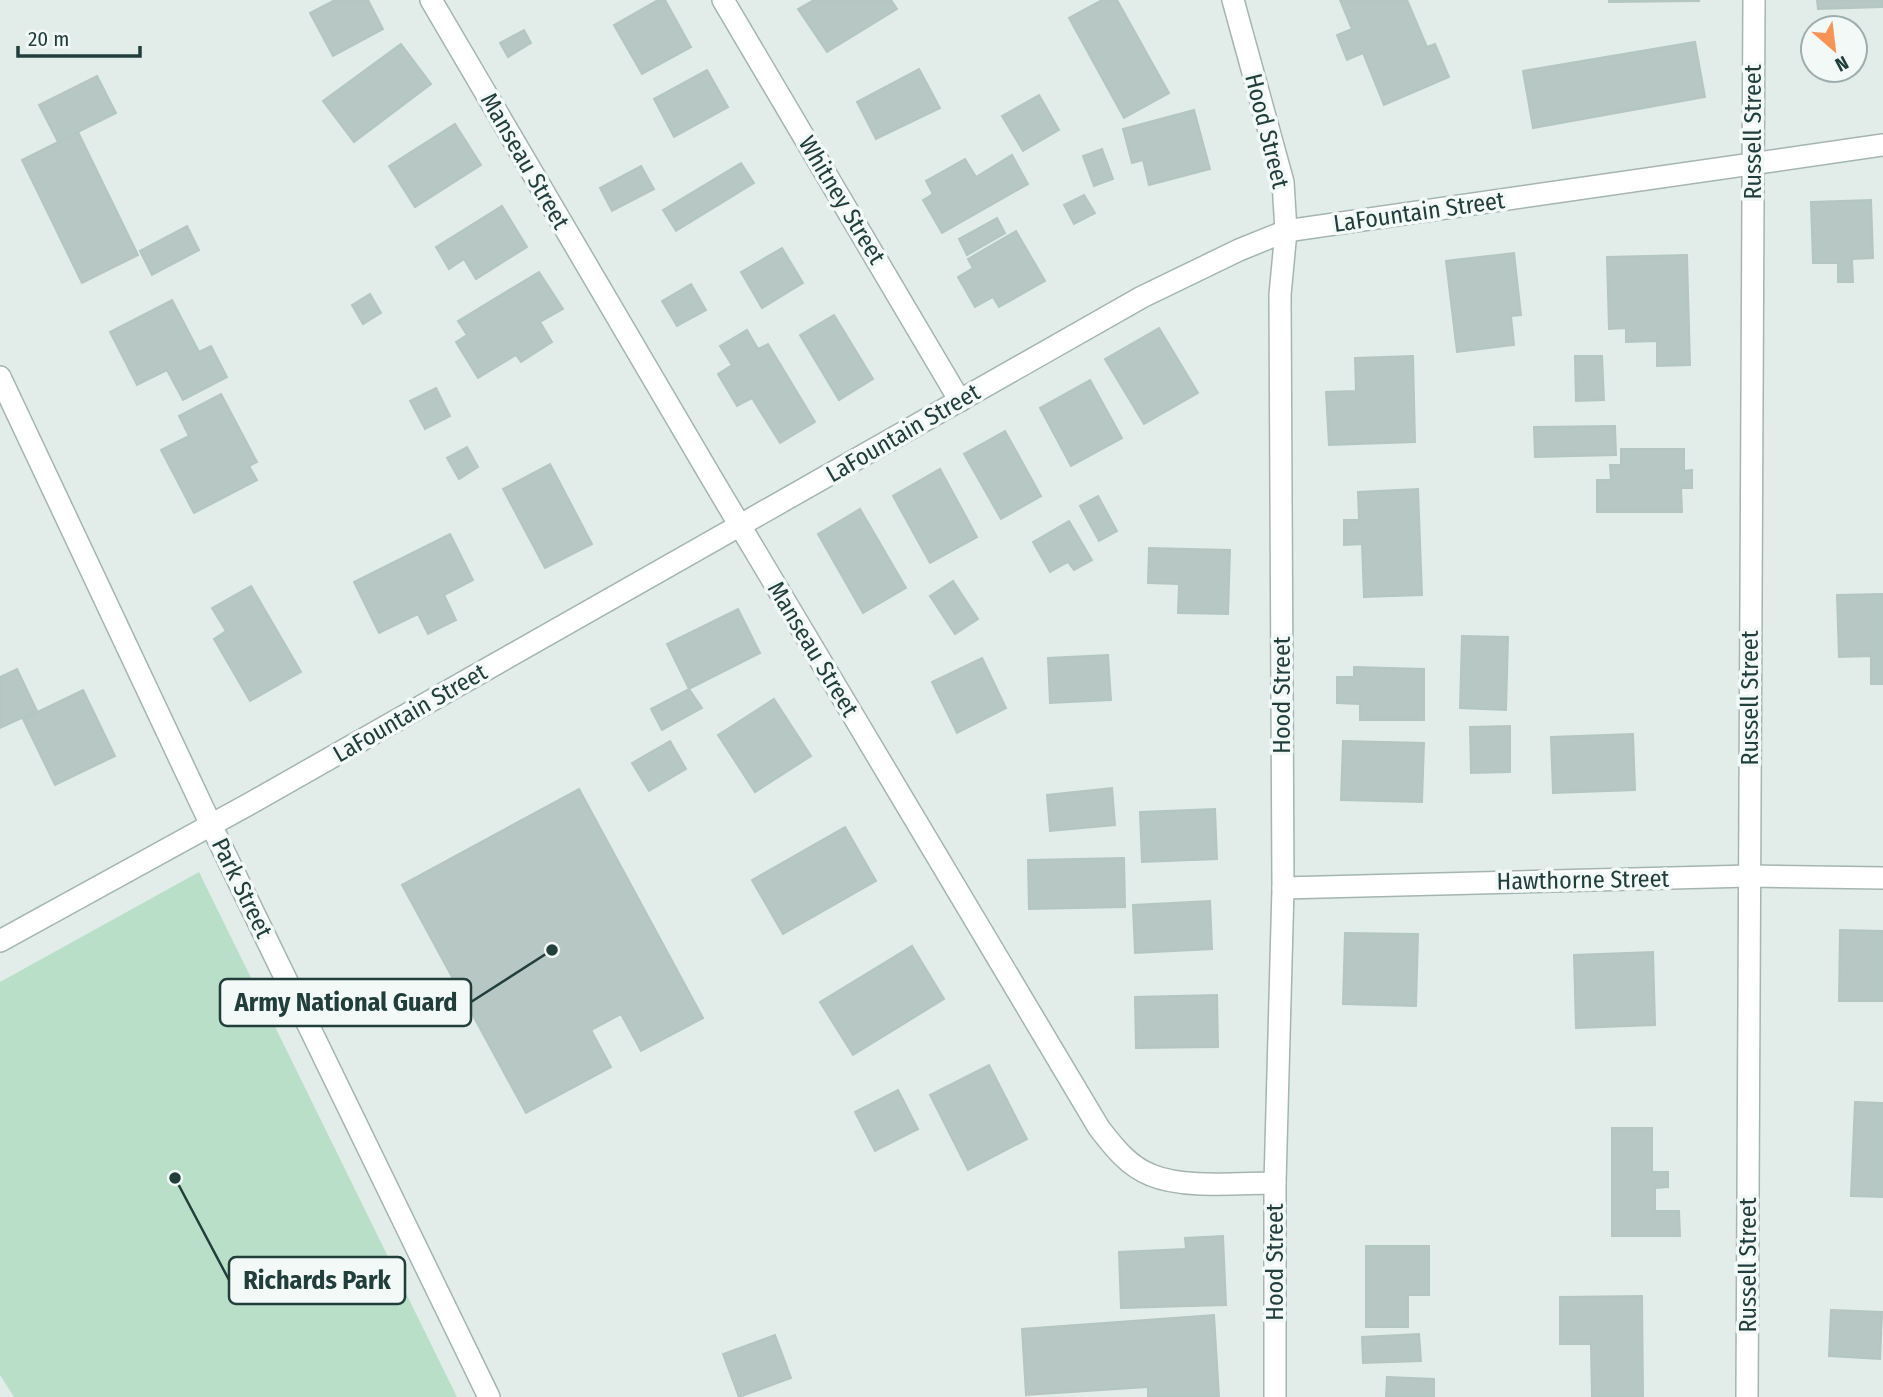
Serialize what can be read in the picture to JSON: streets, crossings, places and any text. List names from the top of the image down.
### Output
{
  "streets": {
    "street": [
      "Hood Street",
      "Russell Street",
      "Manseau Street",
      "Whitney Street",
      "LaFountain Street",
      "Hawthorne Street",
      "Park Street"
    ]
  },
  "crossings": [
    ["Hood Street", "Manseau Street"],
    ["Hood Street", "LaFountain Street"],
    ["Hood Street", "Hawthorne Street"],
    ["Russell Street", "LaFountain Street"],
    ["Russell Street", "Hawthorne Street"],
    ["Manseau Street", "LaFountain Street"],
    ["Whitney Street", "LaFountain Street"],
    ["LaFountain Street", "Park Street"]
  ],
  "places": ["Army National Guard", "Richards Park"],
  "scale_bar": "20 m",
  "north": "bottom right"
}
